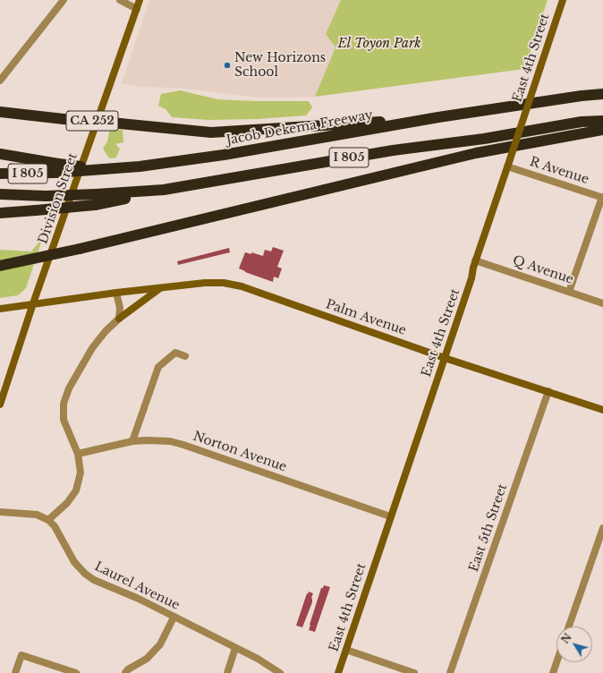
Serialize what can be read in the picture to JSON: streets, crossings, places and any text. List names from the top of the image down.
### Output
{
  "streets": {
    "highway": ["CA 252", "Jacob Dekema Freeway", "I 805"],
    "street": [
      "East 4th Street",
      "R Avenue",
      "Division Street",
      "Q Avenue",
      "Palm Avenue",
      "Norton Avenue",
      "East 5th Street",
      "Laurel Avenue"
    ]
  },
  "crossings": [
    ["East 4th Street", "R Avenue"],
    ["East 4th Street", "Q Avenue"],
    ["East 4th Street", "Palm Avenue"],
    ["East 4th Street", "Norton Avenue"],
    ["CA 252", "Jacob Dekema Freeway"],
    ["Jacob Dekema Freeway", "I 805"],
    ["Division Street", "Palm Avenue"],
    ["Palm Avenue", "East 5th Street"]
  ],
  "parks": ["El Toyon Park"],
  "places": ["New Horizons School"],
  "north": "top left"
}
